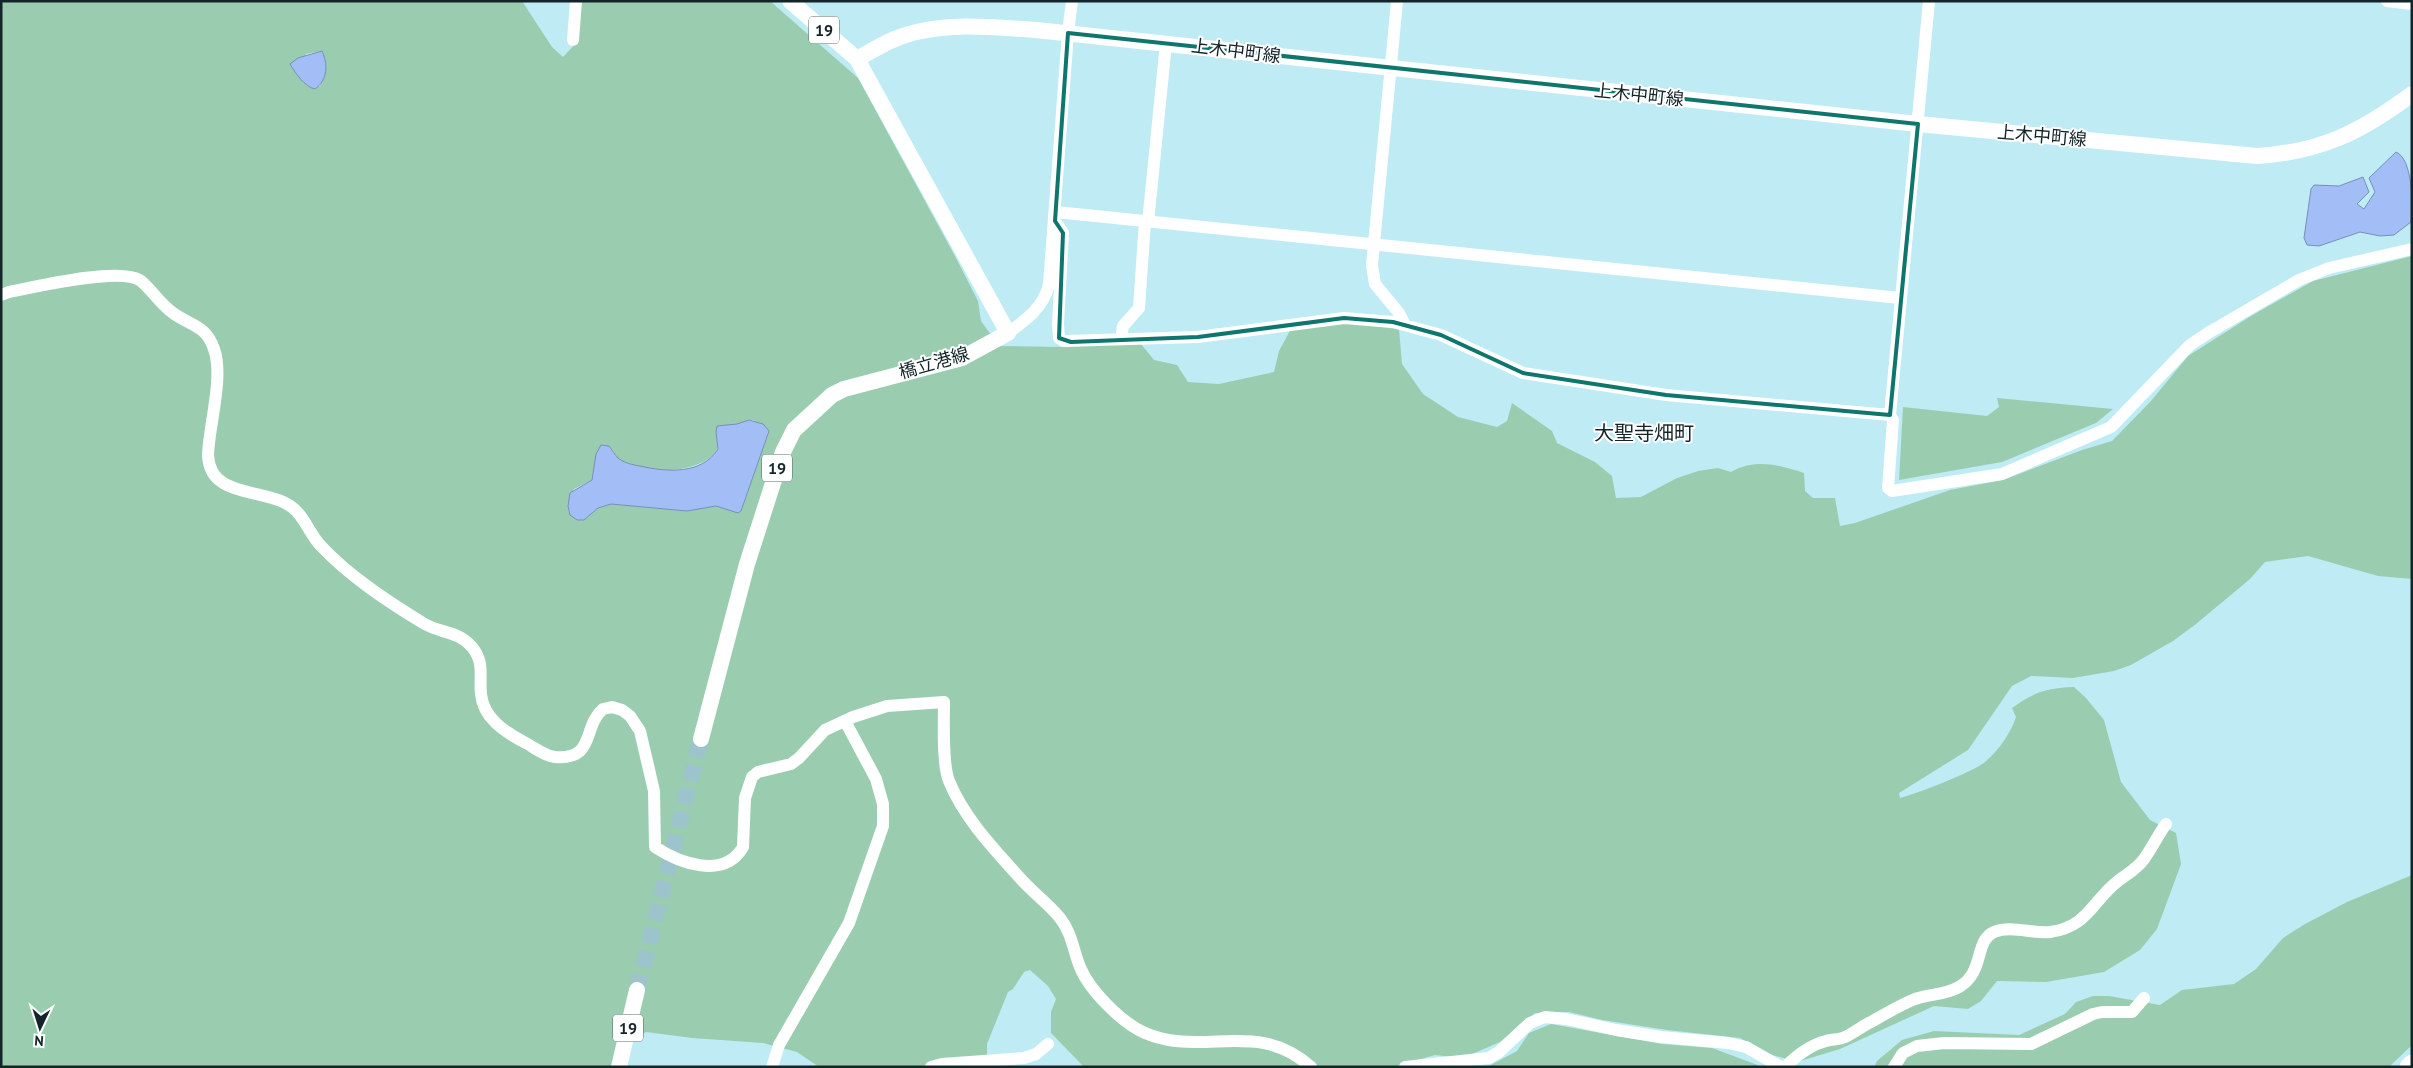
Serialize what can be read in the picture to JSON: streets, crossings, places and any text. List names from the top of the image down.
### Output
{
  "streets": {
    "main road": ["19", "上木中町線", "橋立港線"]
  },
  "crossings": [
    ["19", "上木中町線"],
    ["19", "橋立港線"]
  ],
  "districts": ["大聖寺畑町"],
  "north": "bottom"
}
